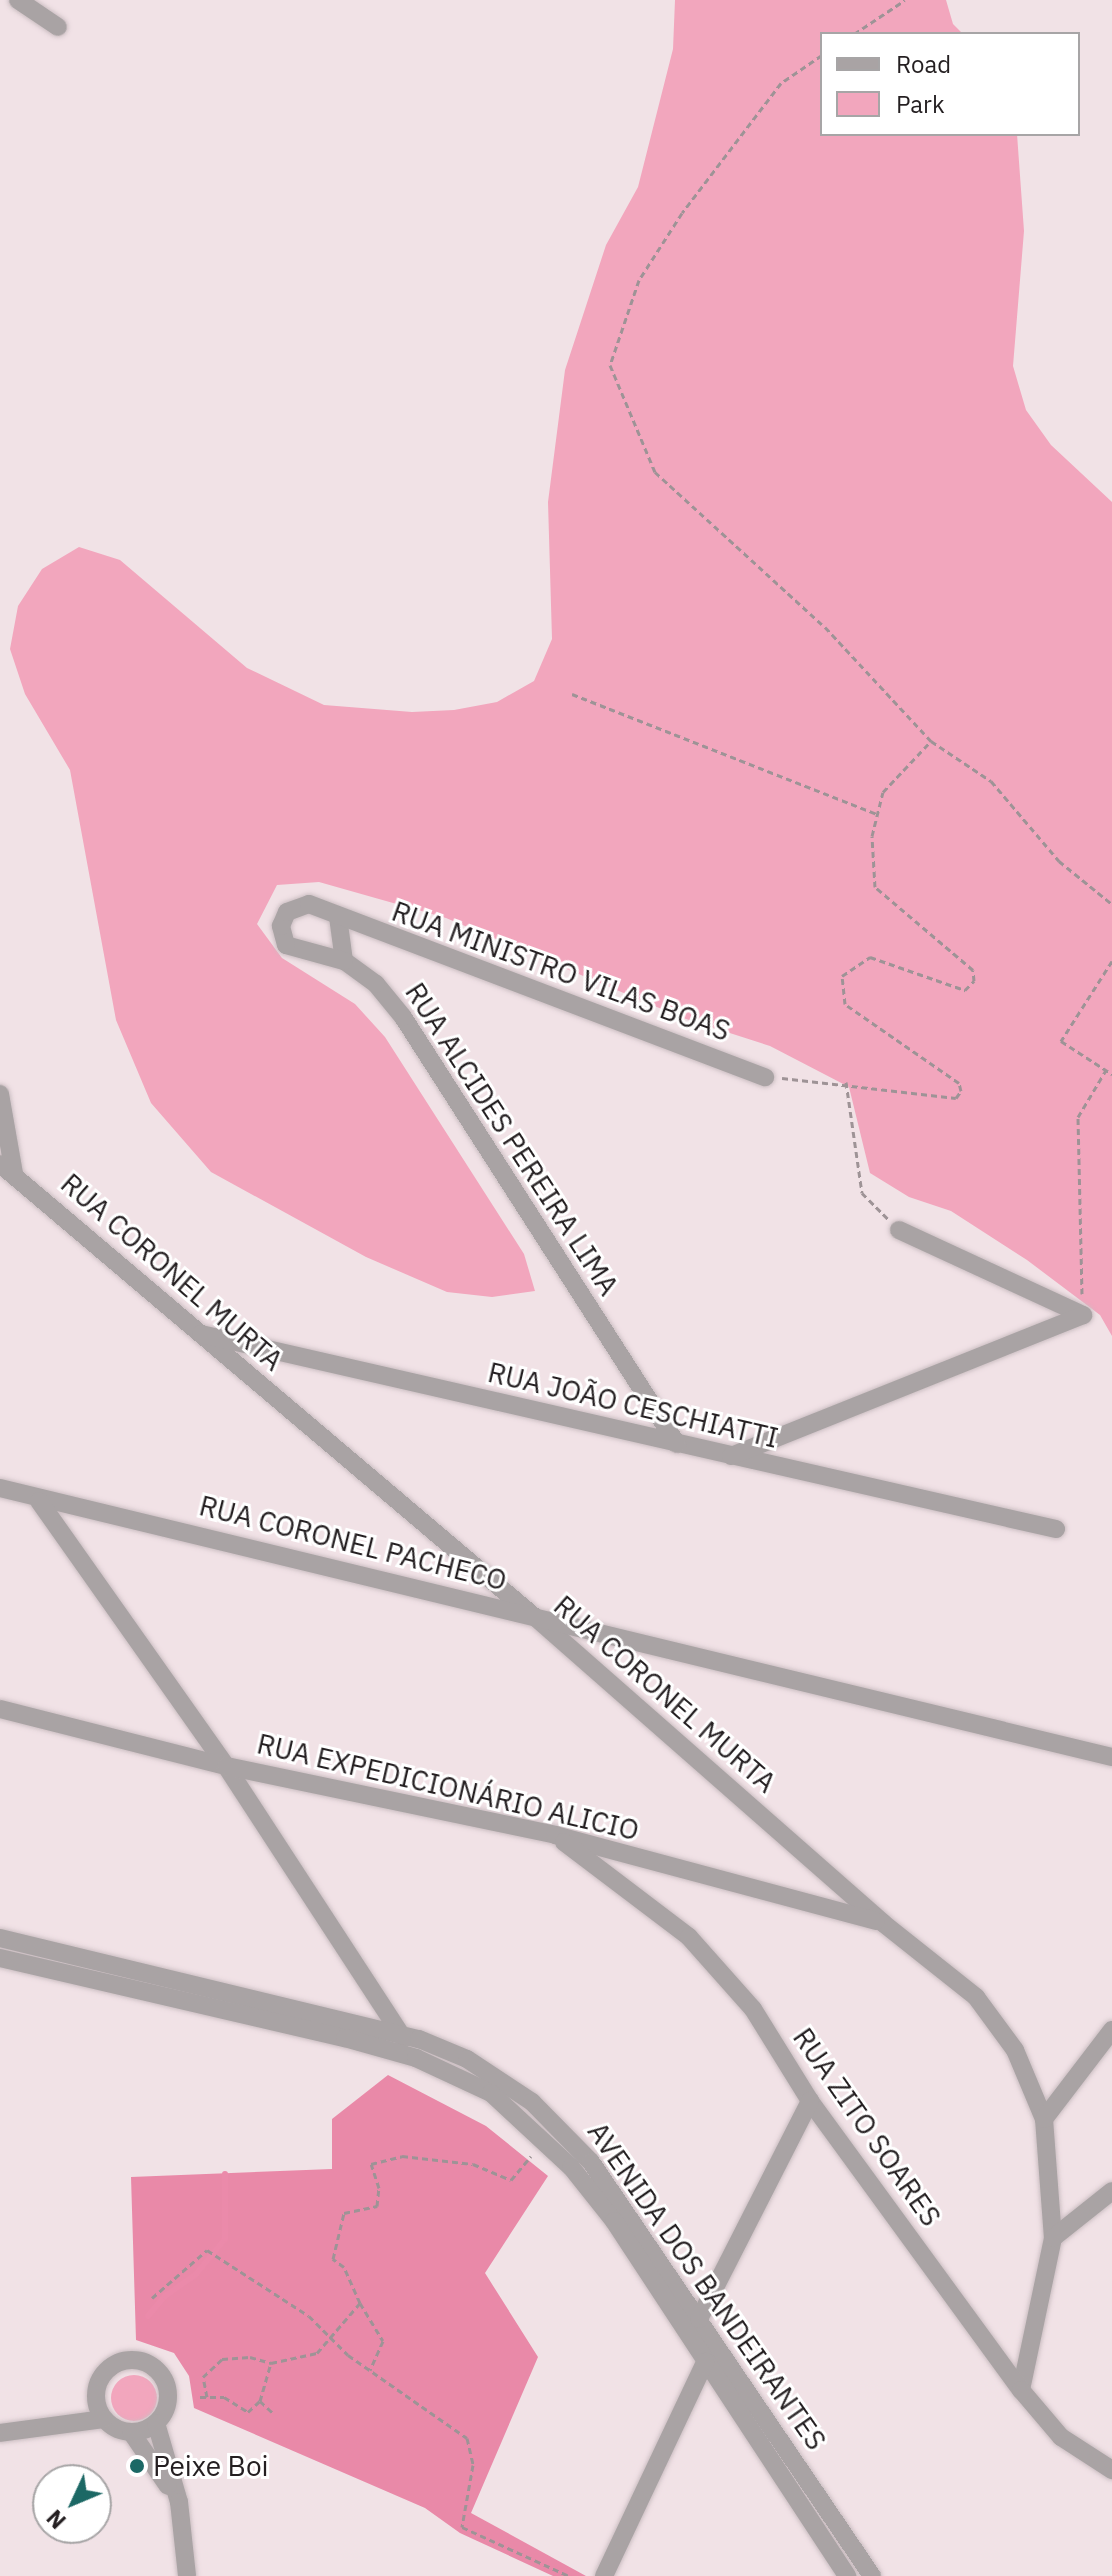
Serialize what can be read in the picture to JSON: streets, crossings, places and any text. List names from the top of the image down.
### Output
{
  "streets": {
    "street": [
      "RUA MINISTRO VILAS BOAS",
      "RUA ALCIDES PEREIRA LIMA",
      "RUA CORONEL MURTA",
      "RUA JOÃO CESCHIATTI",
      "RUA CORONEL PACHECO",
      "RUA EXPEDICIONÁRIO ALICIO",
      "RUA ZITO SOARES",
      "AVENIDA DOS BANDEIRANTES"
    ]
  },
  "crossings": [
    ["RUA MINISTRO VILAS BOAS", "RUA ALCIDES PEREIRA LIMA"],
    ["RUA ALCIDES PEREIRA LIMA", "RUA JOÃO CESCHIATTI"],
    ["RUA CORONEL MURTA", "RUA JOÃO CESCHIATTI"],
    ["RUA CORONEL MURTA", "RUA CORONEL PACHECO"],
    ["RUA CORONEL MURTA", "RUA EXPEDICIONÁRIO ALICIO"],
    ["RUA CORONEL MURTA", "RUA ZITO SOARES"],
    ["RUA EXPEDICIONÁRIO ALICIO", "RUA ZITO SOARES"]
  ],
  "places": ["Peixe Boi"],
  "legend": ["Road", "Park"],
  "north": "bottom left"
}
